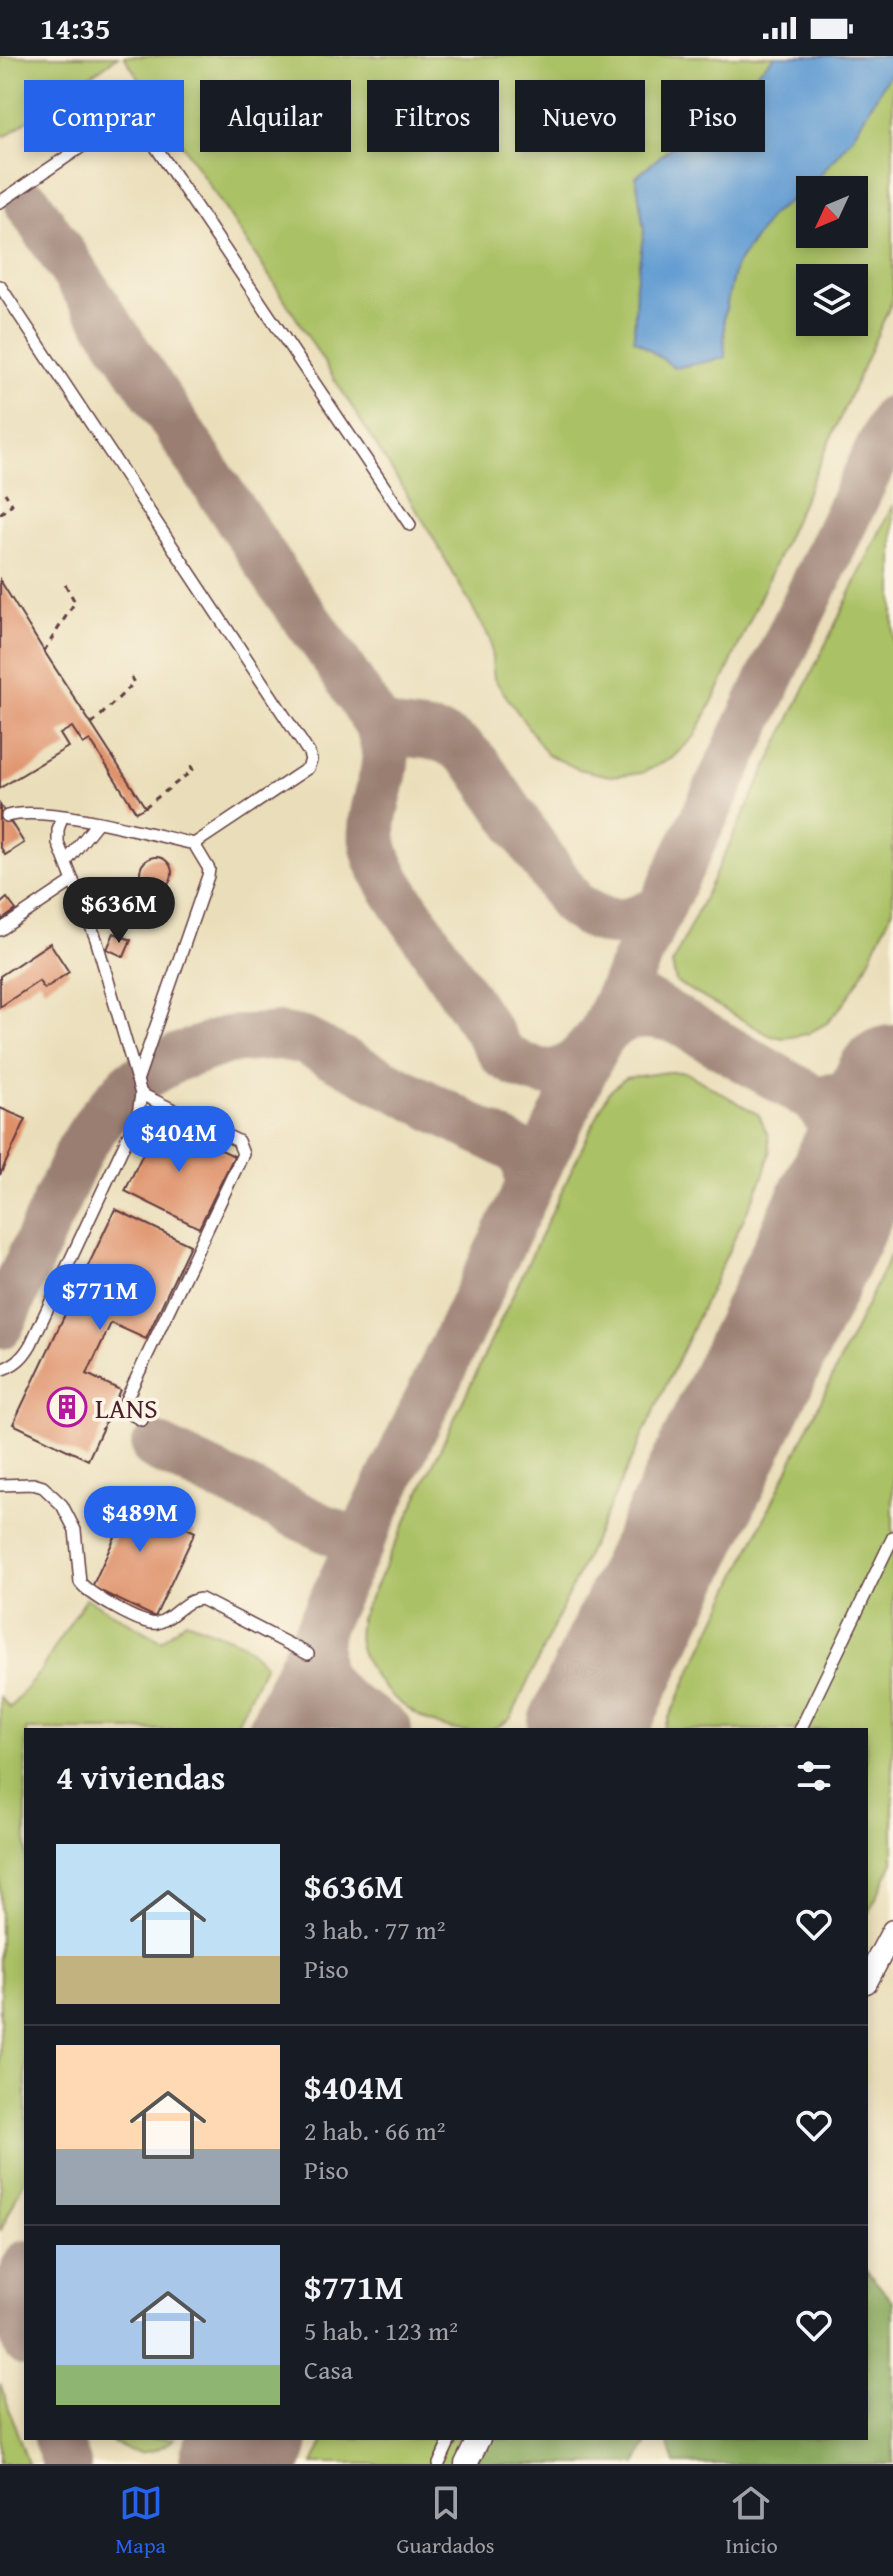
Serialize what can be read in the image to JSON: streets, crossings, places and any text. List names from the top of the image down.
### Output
{
  "places": {
    "building": ["LANS"]
  },
  "north": "bottom left",
  "page": {
    "status": "14:35",
    "chip": [
      "Comprar",
      "Alquilar",
      "Filtros",
      "Nuevo",
      "Piso"
    ],
    "price": [
      "$636M",
      "$404M",
      "$771M",
      "$489M"
    ],
    "heading": "4 viviendas",
    "list": [
      {
        "name": "$636M",
        "note": "3 hab. · 77 m² · Piso"
      },
      {
        "name": "$404M",
        "note": "2 hab. · 66 m² · Piso"
      },
      {
        "name": "$771M",
        "note": "5 hab. · 123 m² · Casa"
      }
    ],
    "tabs": ["Mapa", "Guardados", "Inicio"]
  }
}
